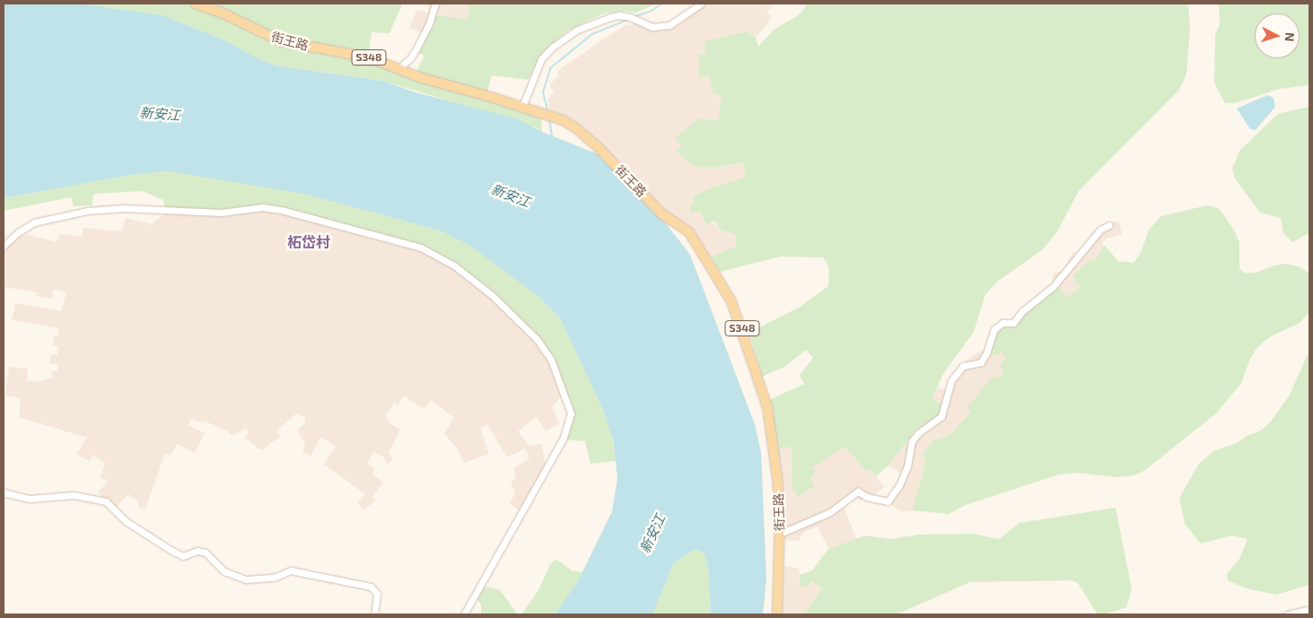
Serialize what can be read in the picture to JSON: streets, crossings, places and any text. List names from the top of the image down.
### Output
{
  "streets": {
    "main road": ["街王路", "S348"]
  },
  "districts": ["柘岱村"],
  "water": ["新安江"],
  "north": "right"
}
